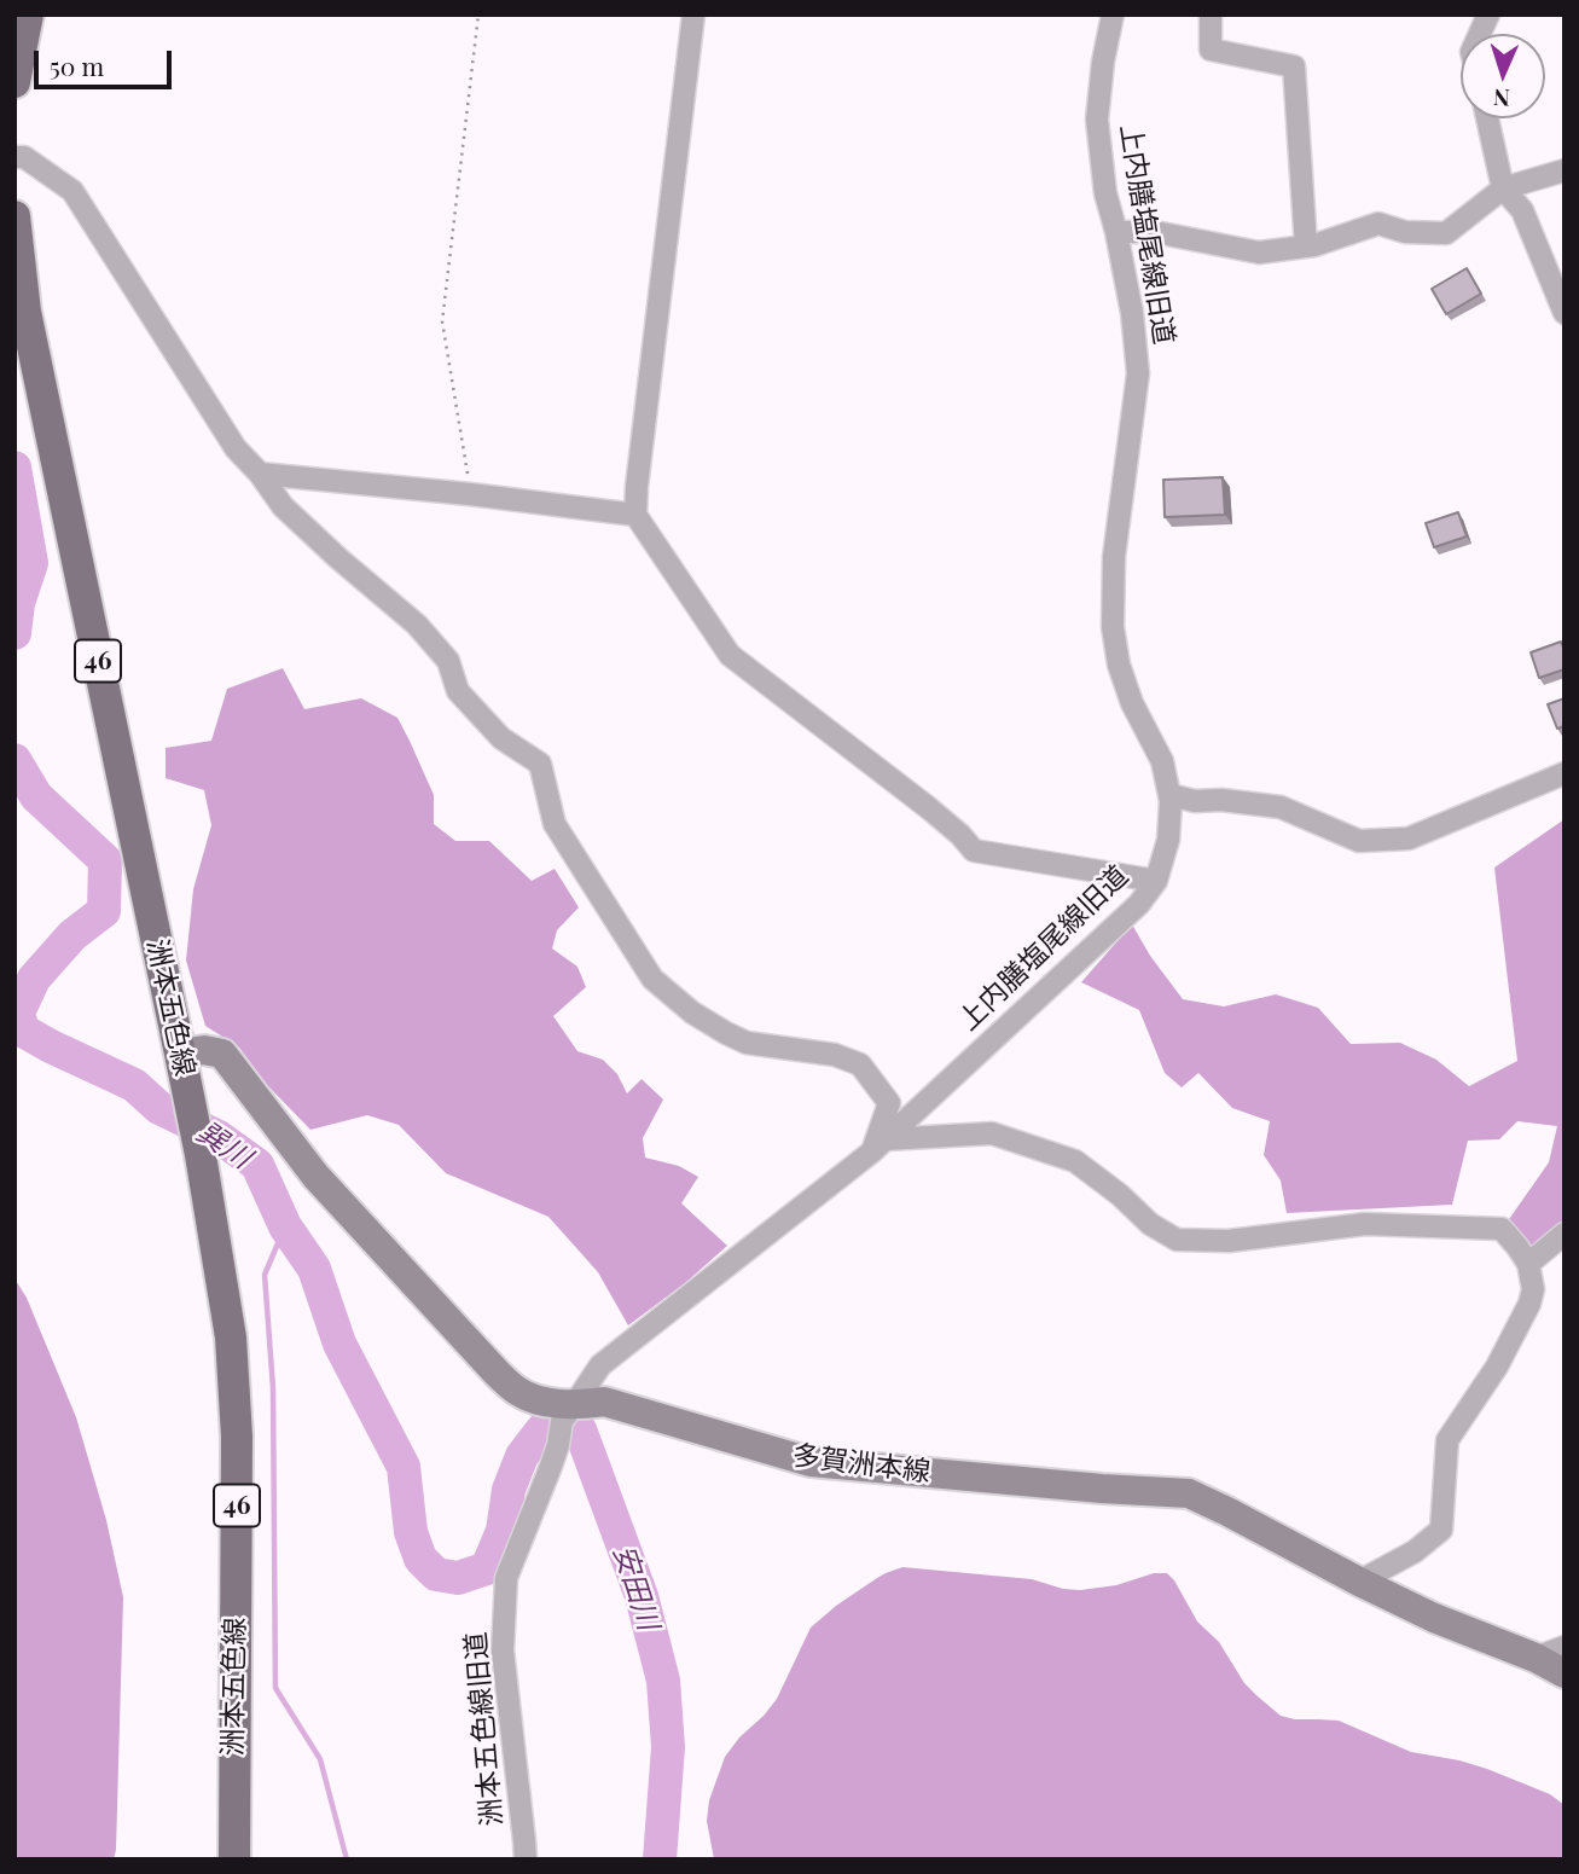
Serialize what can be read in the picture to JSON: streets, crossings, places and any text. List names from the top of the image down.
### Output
{
  "streets": {
    "main road": ["46", "洲本五色線", "多賀洲本線"],
    "street": ["上内膳塩尾線旧道", "洲本五色線旧道"]
  },
  "crossings": [
    ["上内膳塩尾線旧道", "多賀洲本線"],
    ["上内膳塩尾線旧道", "洲本五色線旧道"],
    ["洲本五色線", "多賀洲本線"],
    ["多賀洲本線", "洲本五色線旧道"]
  ],
  "water": ["巽川", "安田川"],
  "scale_bar": "50 m",
  "north": "bottom"
}
